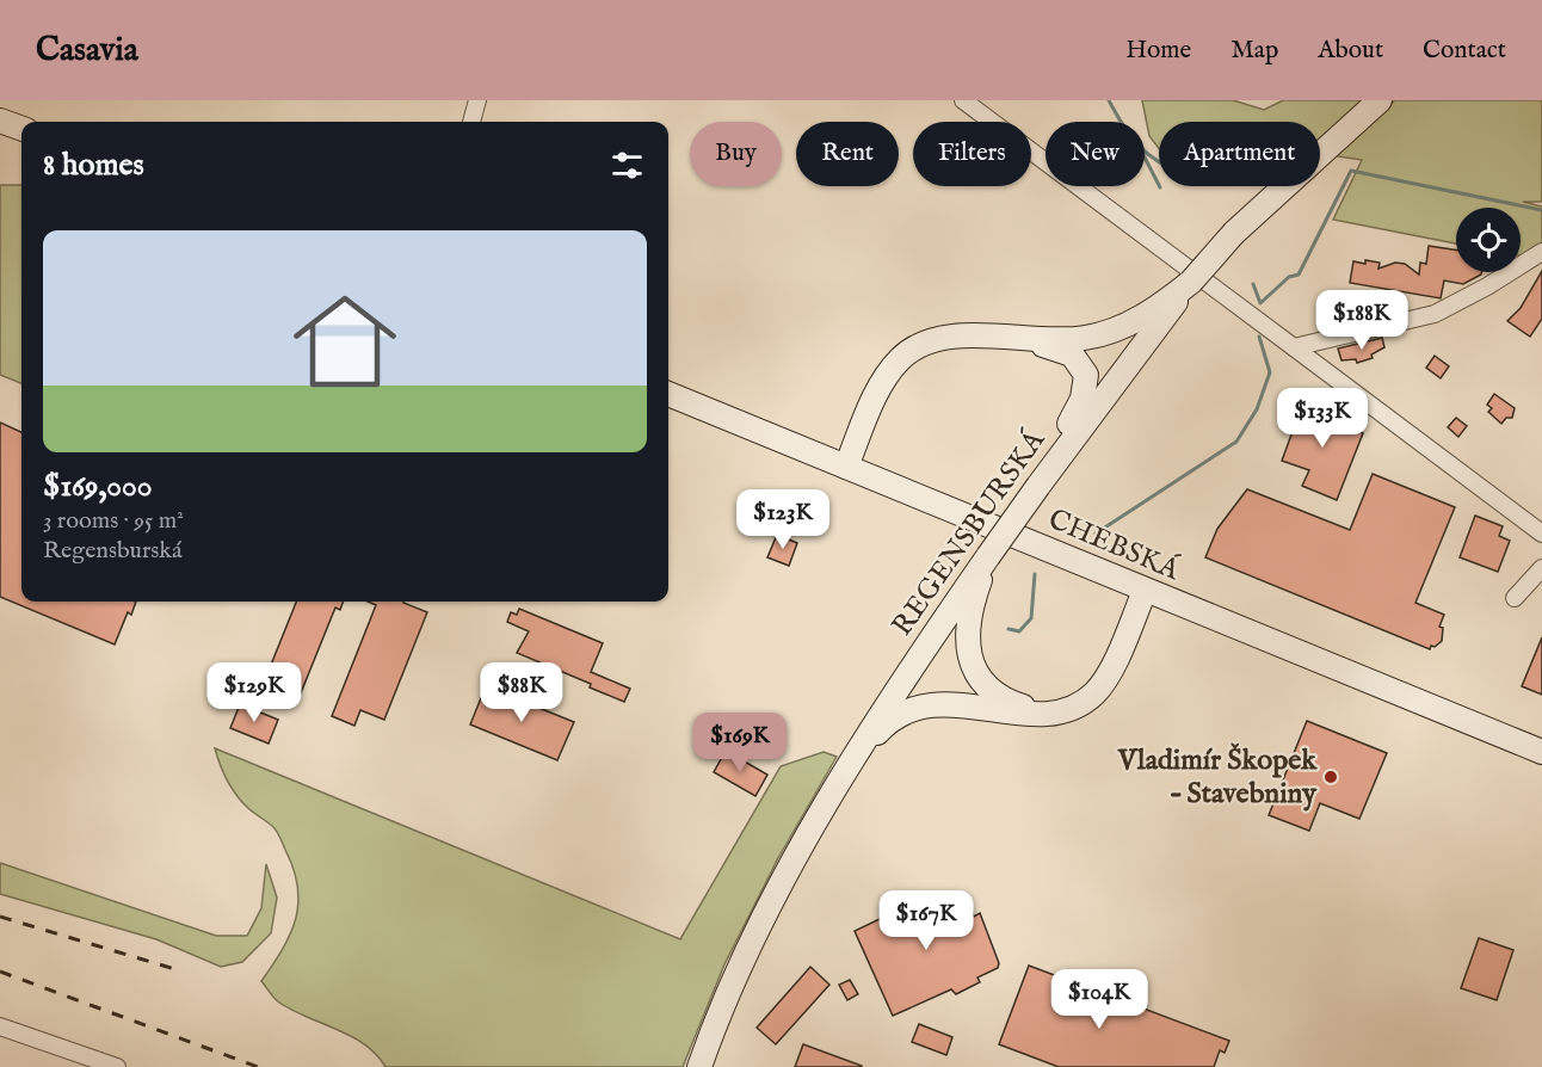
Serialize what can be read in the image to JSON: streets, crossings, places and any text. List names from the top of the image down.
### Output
{
  "streets": {
    "main road": ["REGENSBURSKÁ", "CHEBSKÁ"]
  },
  "places": ["Vladimír Škopek – Stavebniny"],
  "page": {
    "header": "Casavia",
    "nav": [
      "Home",
      "Map",
      "About",
      "Contact"
    ],
    "chip": [
      "Buy",
      "Rent",
      "Filters",
      "New",
      "Apartment"
    ],
    "heading": "8 homes",
    "list": [
      {
        "name": "$169,000",
        "note": "3 rooms · 95 m² · Regensburská"
      }
    ],
    "price": [
      "$188K",
      "$133K",
      "$123K",
      "$129K",
      "$88K",
      "$169K",
      "$167K",
      "$104K"
    ]
  }
}
